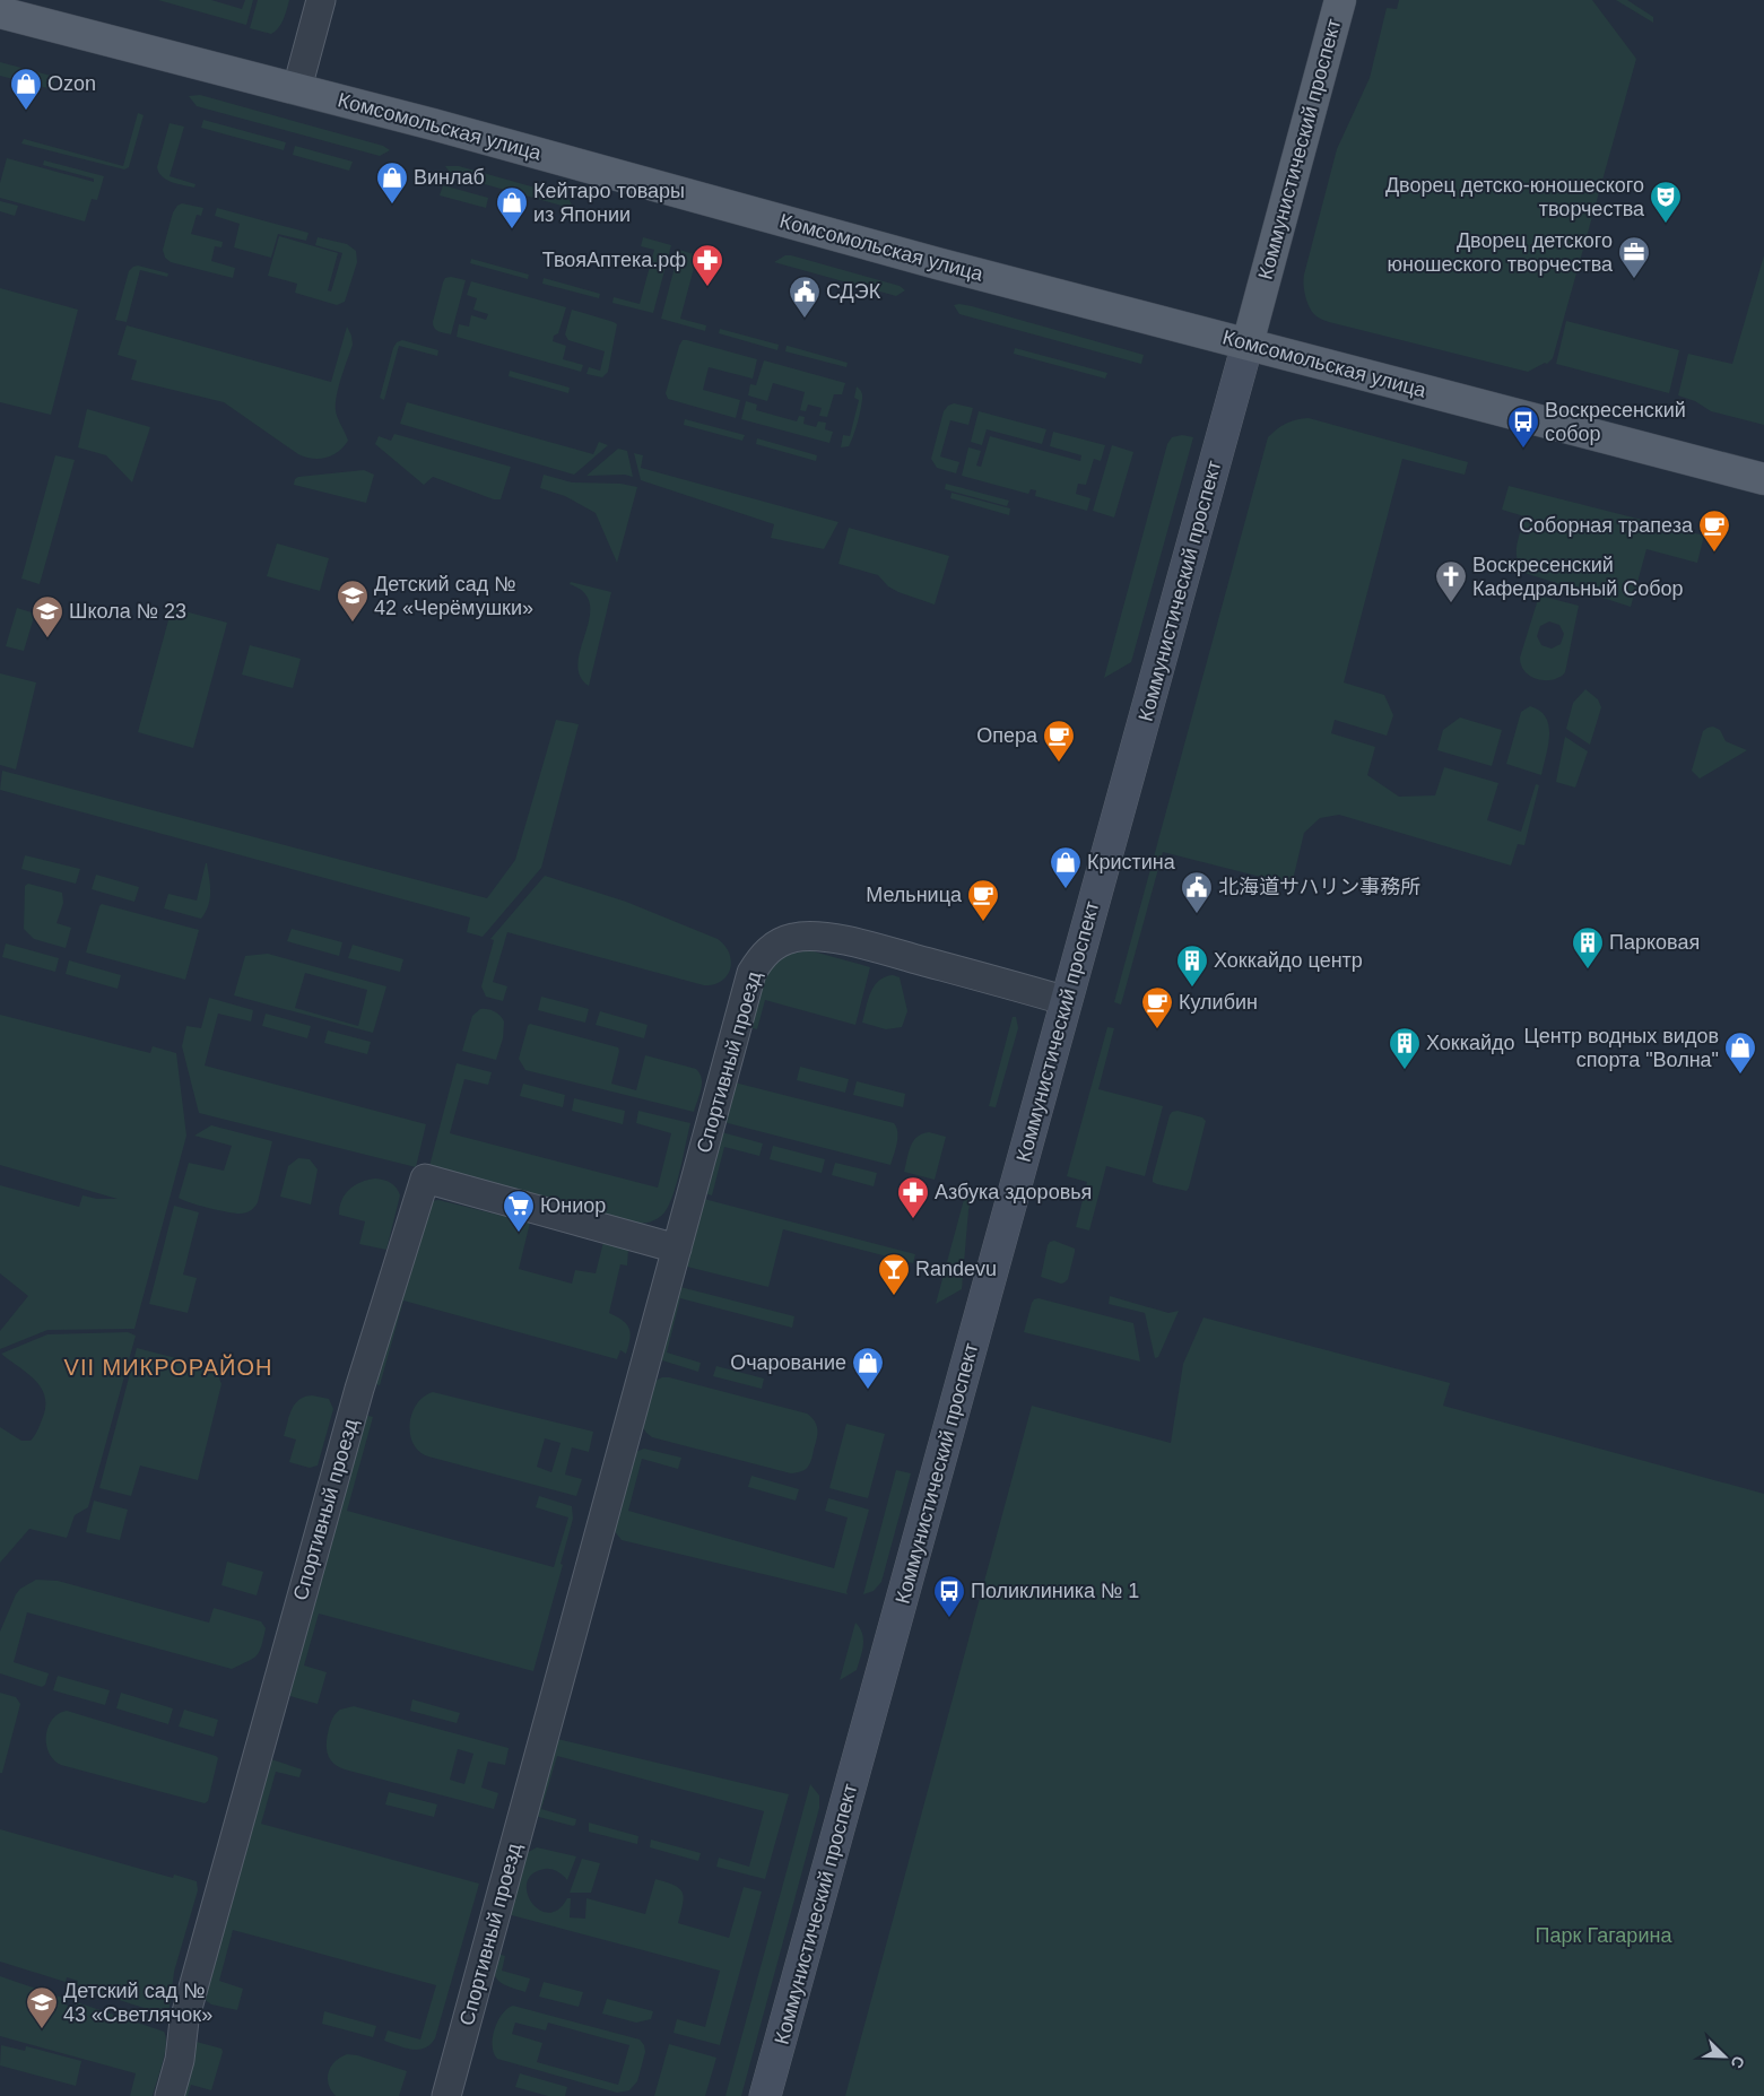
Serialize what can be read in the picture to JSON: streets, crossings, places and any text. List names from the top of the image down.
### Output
{
  "streets": {
    "main road": ["Комсомольская улица", "Коммунистический проспект"],
    "street": ["Спортивный проезд"]
  },
  "crossings": [
    ["Комсомольская улица", "Коммунистический проспект"],
    ["Коммунистический проспект", "Спортивный проезд"]
  ],
  "districts": ["VII МИКРОРАЙОН"],
  "parks": ["Парк Гагарина"],
  "places": {
    "shop": [
      "Ozon",
      "Винлаб",
      "Кейтаро товары из Японии",
      "Кристина",
      "Центр водных видов спорта \"Волна\"",
      "Очарование"
    ],
    "theatre": ["Дворец детско-юношеского творчества"],
    "office": ["Дворец детского юношеского творчества"],
    "pharmacy": ["ТвояАптека.рф", "Азбука здоровья"],
    "public building": ["СДЭК", "北海道サハリン事務所"],
    "bus stop": ["Воскресенский собор", "Поликлиника № 1"],
    "cafe": [
      "Соборная трапеза",
      "Опера",
      "Мельница",
      "Кулибин"
    ],
    "church": ["Воскресенский Кафедральный Собор"],
    "school or university": ["Детский сад № 42 «Черёмушки»", "Школа № 23", "Детский сад № 43 «Светлячок»"],
    "building": ["Парковая", "Хоккайдо центр", "Хоккайдо"],
    "supermarket": ["Юниор"],
    "bar": ["Randevu"]
  },
  "north": "bottom right"
}
